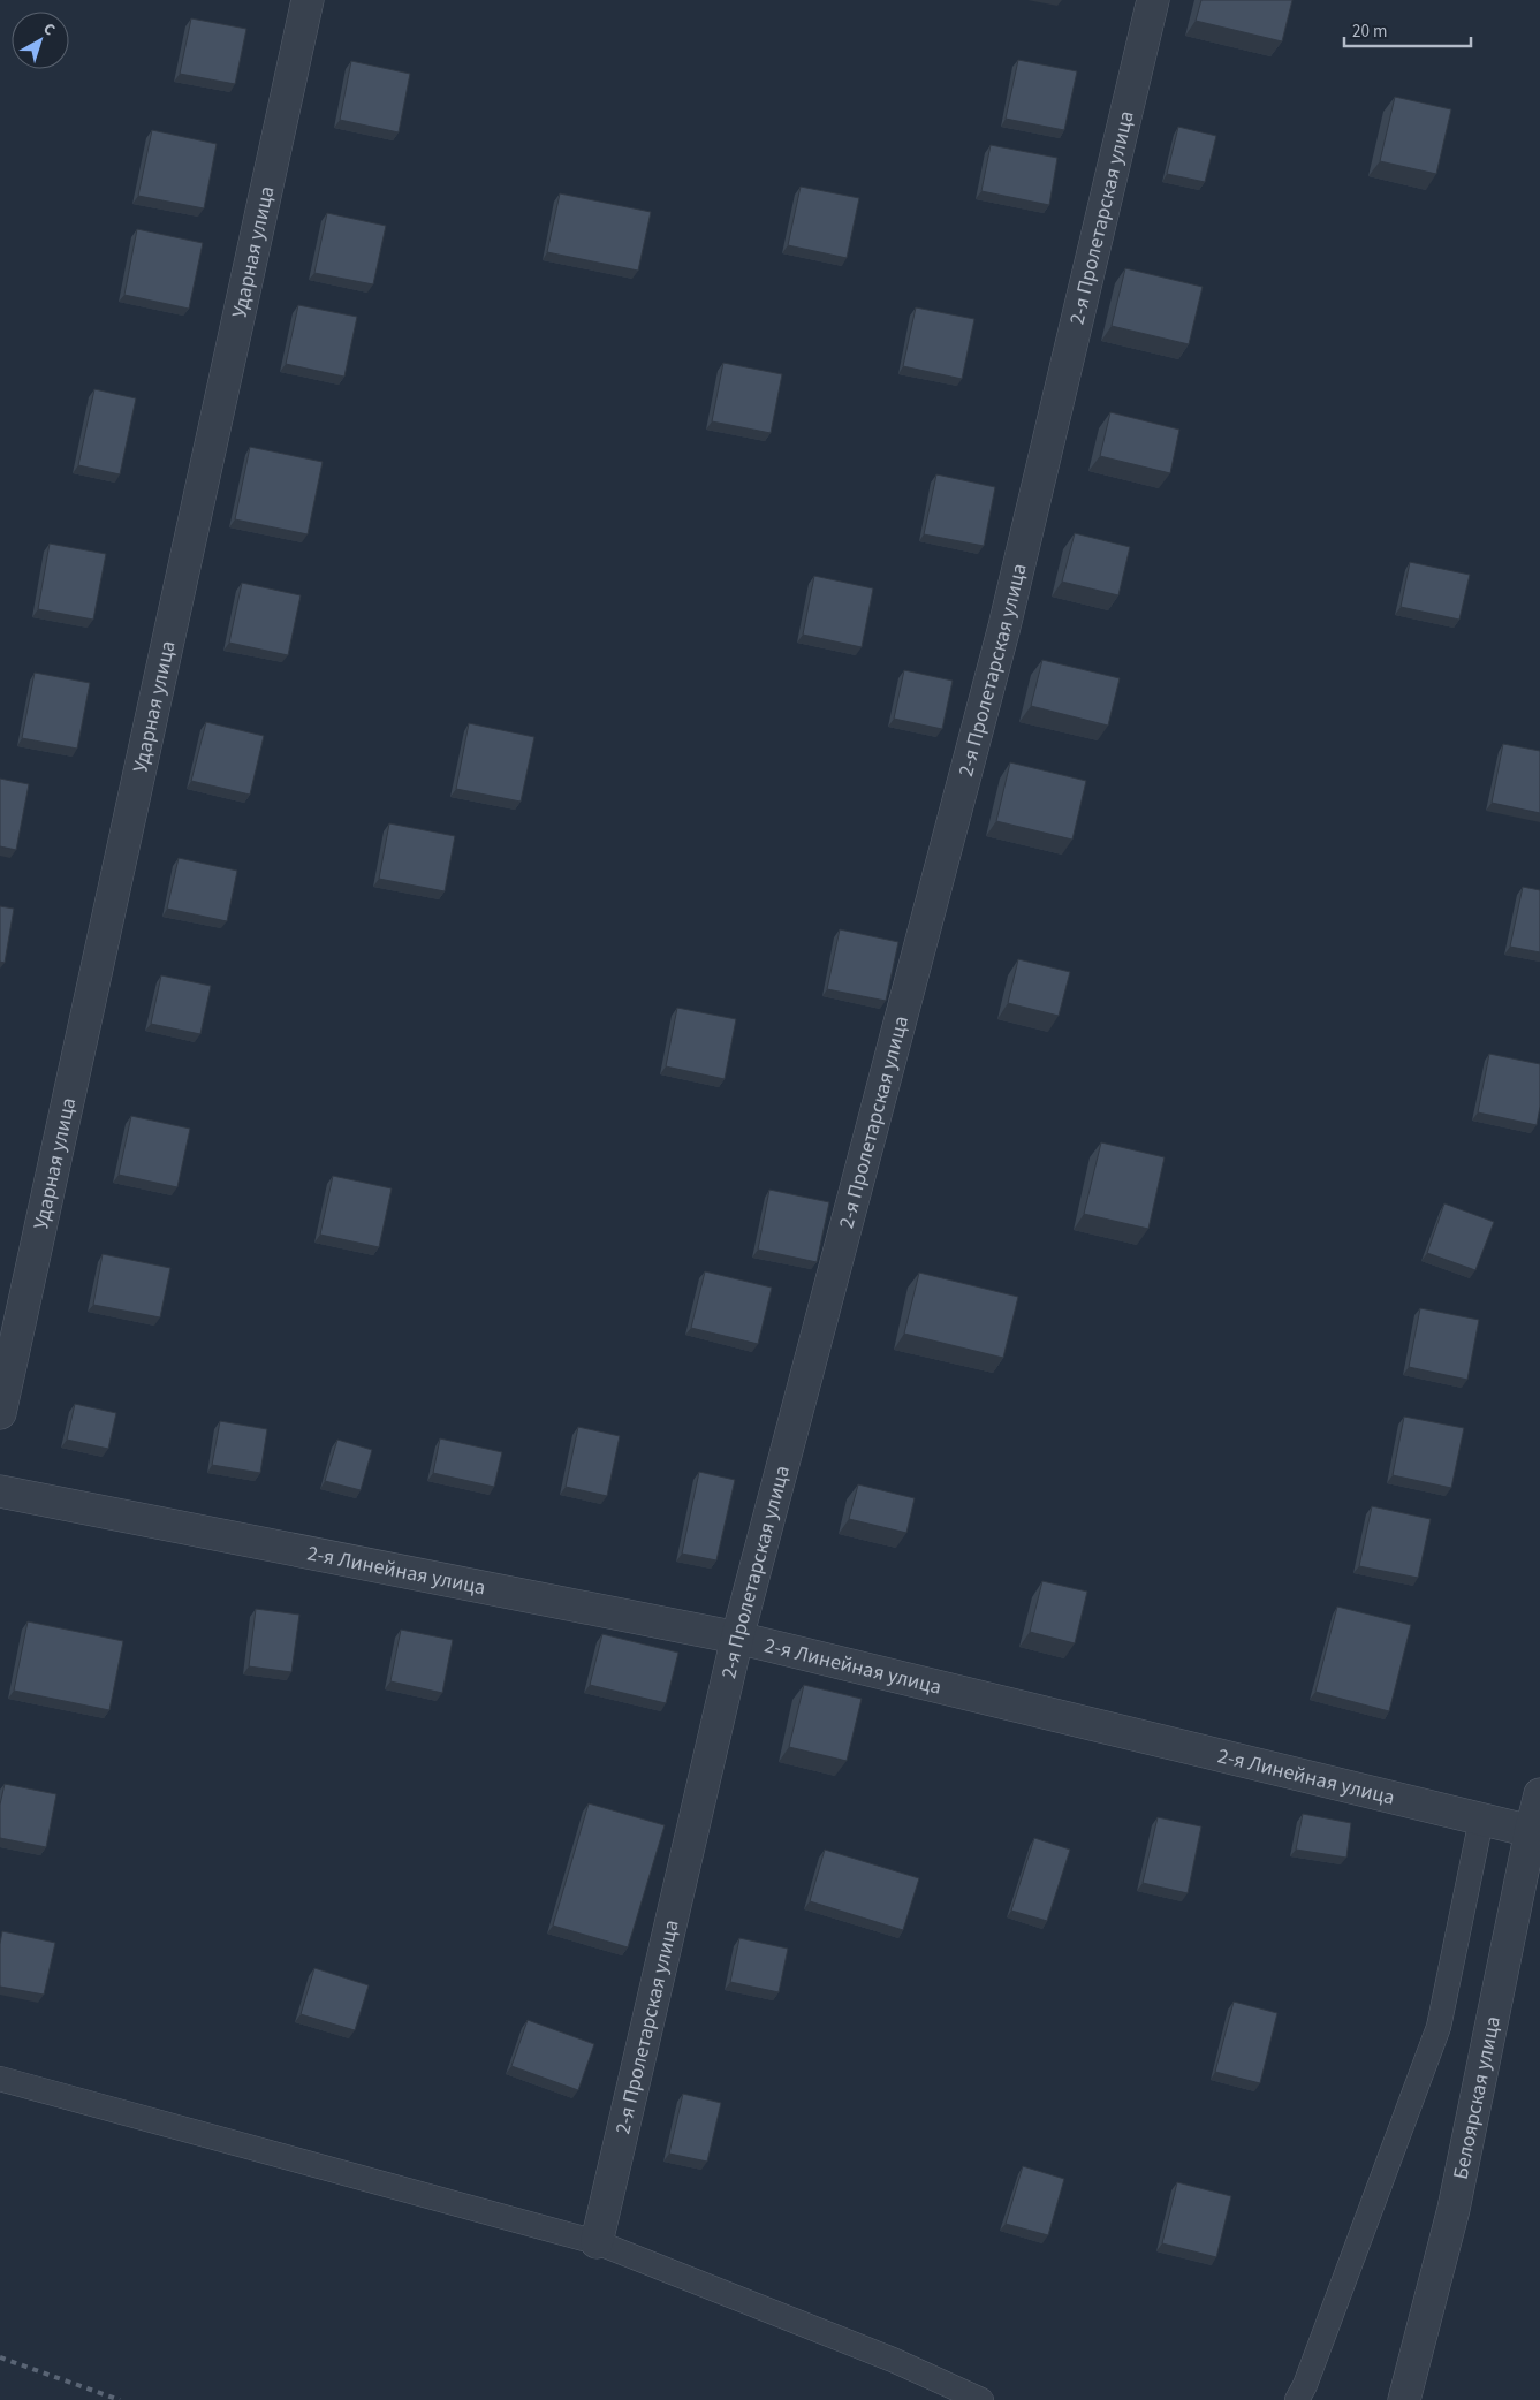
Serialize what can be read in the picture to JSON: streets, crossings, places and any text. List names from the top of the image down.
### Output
{
  "streets": {
    "street": [
      "2-я Пролетарская улица",
      "Ударная улица",
      "2-я Линейная улица",
      "Белоярская улица"
    ]
  },
  "crossings": [
    ["2-я Пролетарская улица", "2-я Линейная улица"],
    ["2-я Линейная улица", "Белоярская улица"]
  ],
  "scale_bar": "20 m",
  "north": "top right"
}
